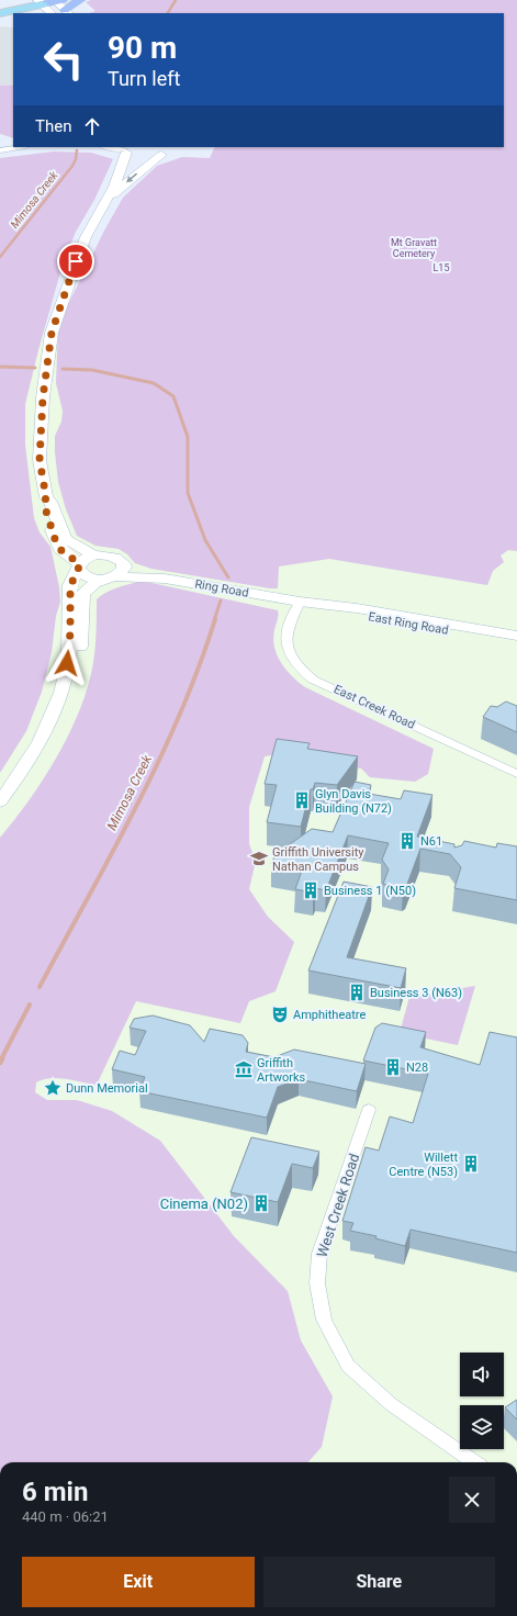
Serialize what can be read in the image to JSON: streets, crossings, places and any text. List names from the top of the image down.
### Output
{
  "streets": {
    "street": [
      "Ring Road",
      "East Ring Road",
      "East Creek Road",
      "West Creek Road"
    ]
  },
  "crossings": [
    ["Ring Road", "East Ring Road"],
    ["Ring Road", "East Creek Road"],
    ["East Ring Road", "East Creek Road"]
  ],
  "water": ["Mimosa Creek"],
  "parks": ["Mt Gravatt Cemetery", "L15"],
  "places": {
    "building": [
      "Glyn Davis Building (N72)",
      "N61",
      "Business 1 (N50)",
      "Business 3 (N63)",
      "N28",
      "Willett Centre (N53)",
      "Cinema (N02)"
    ],
    "school or university": ["Griffith University Nathan Campus"],
    "theatre": ["Amphitheatre"],
    "museum": ["Griffith Artworks"],
    "place": ["Dunn Memorial"]
  },
  "page": {
    "turn": ["90 m", "Turn left"],
    "then": "Then",
    "heading": ["6 min", "440 m · 06:21"],
    "buttons": ["Exit", "Share"]
  }
}
